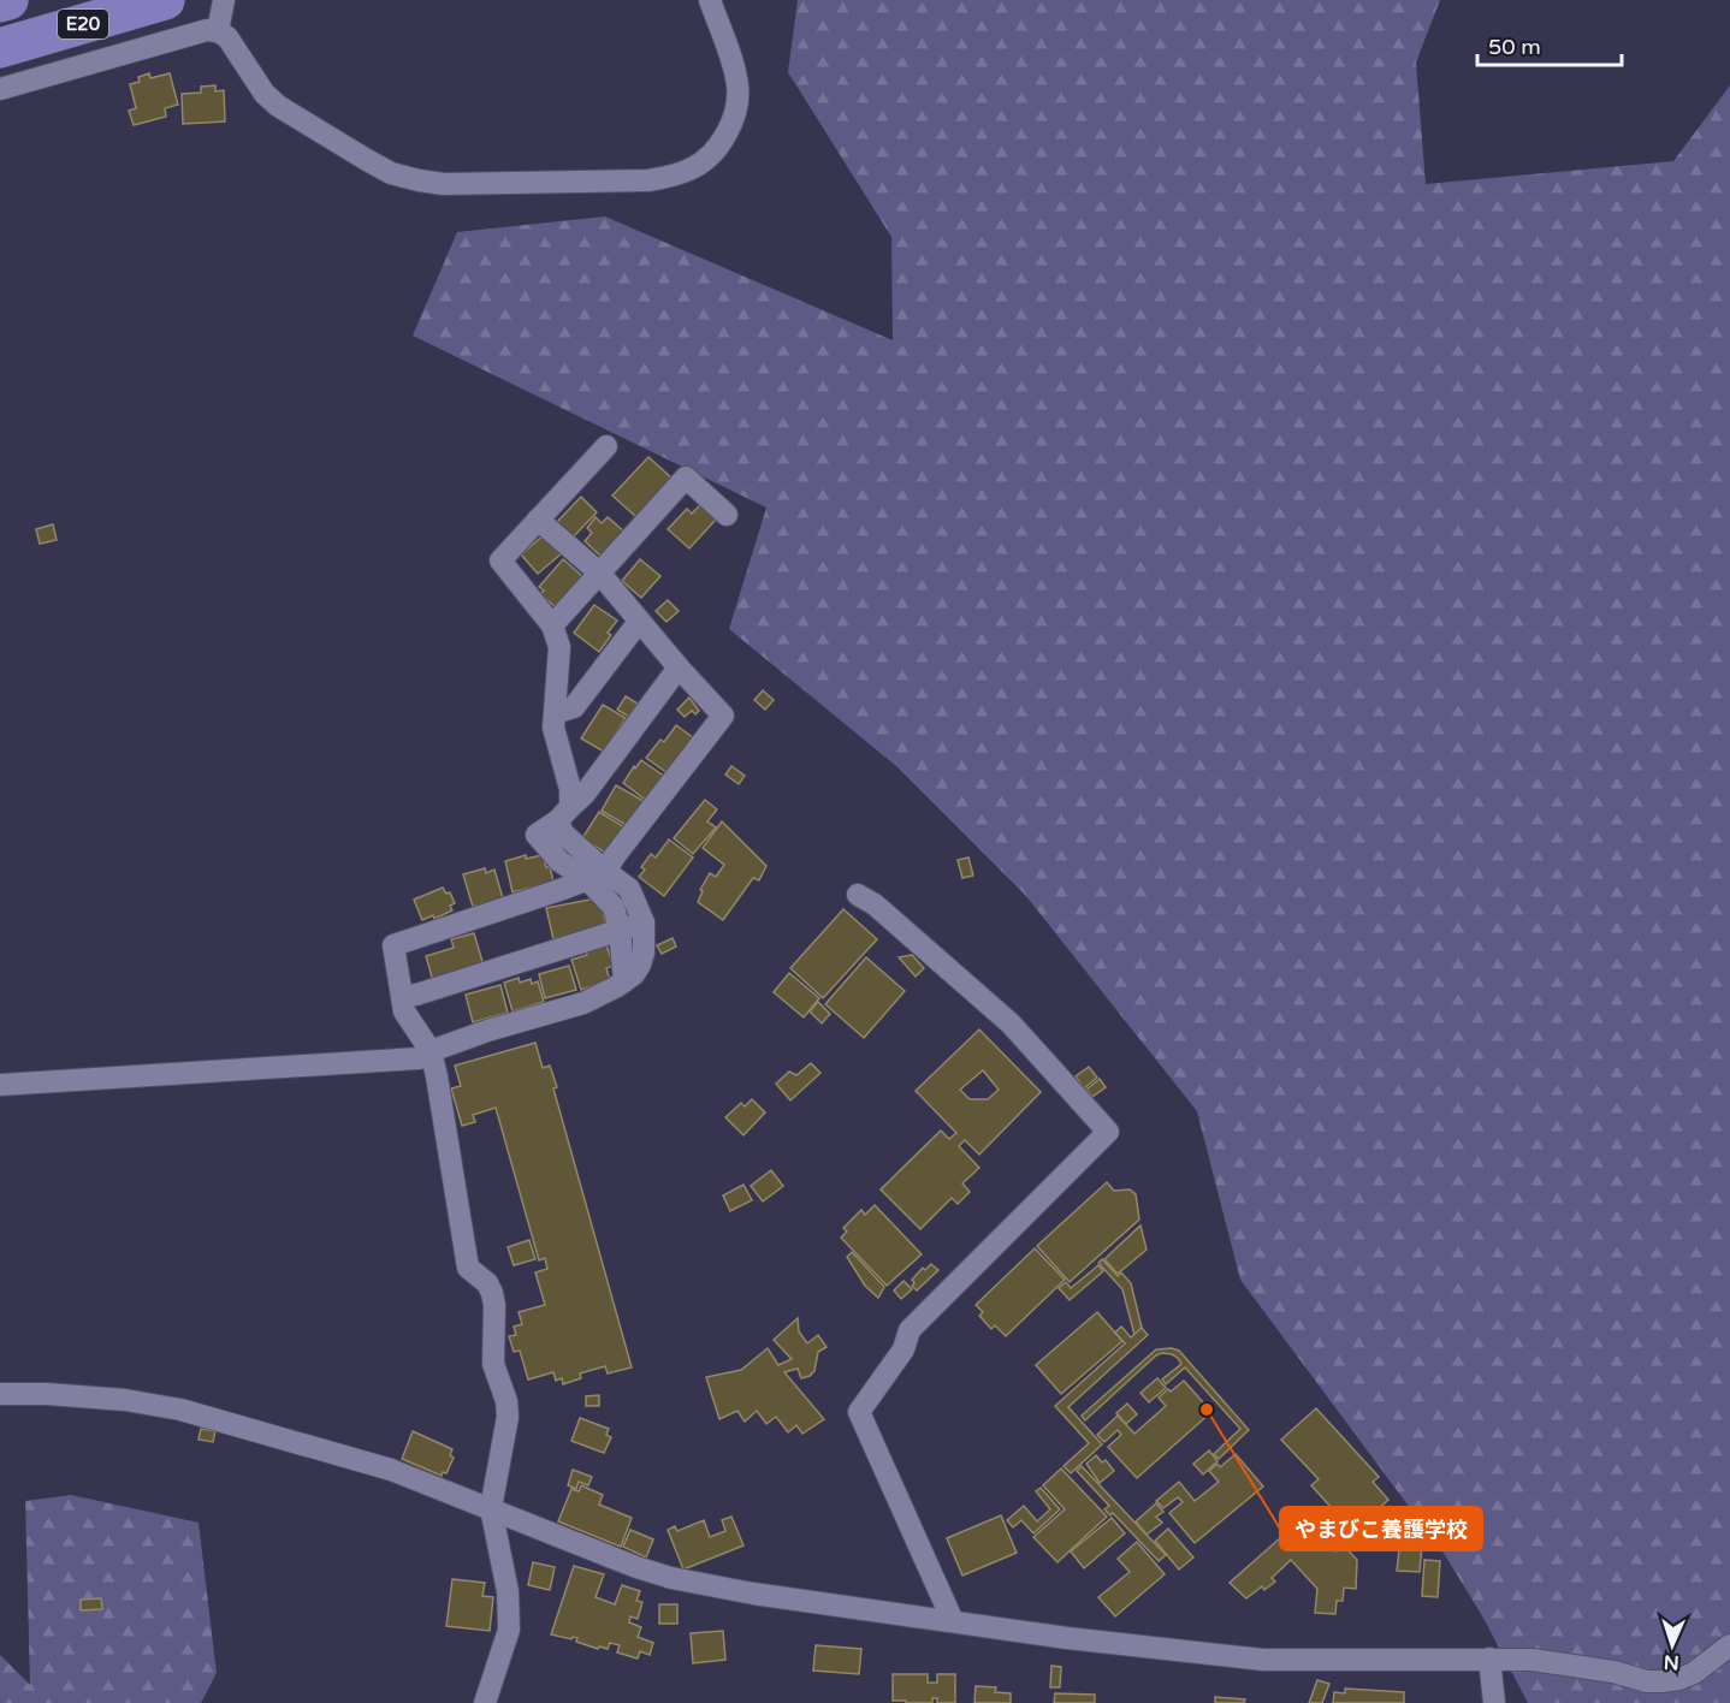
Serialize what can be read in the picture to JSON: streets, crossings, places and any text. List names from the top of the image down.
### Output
{
  "streets": {
    "highway": ["E20"]
  },
  "places": ["やまびこ養護学校"],
  "scale_bar": "50 m",
  "north": "bottom"
}
